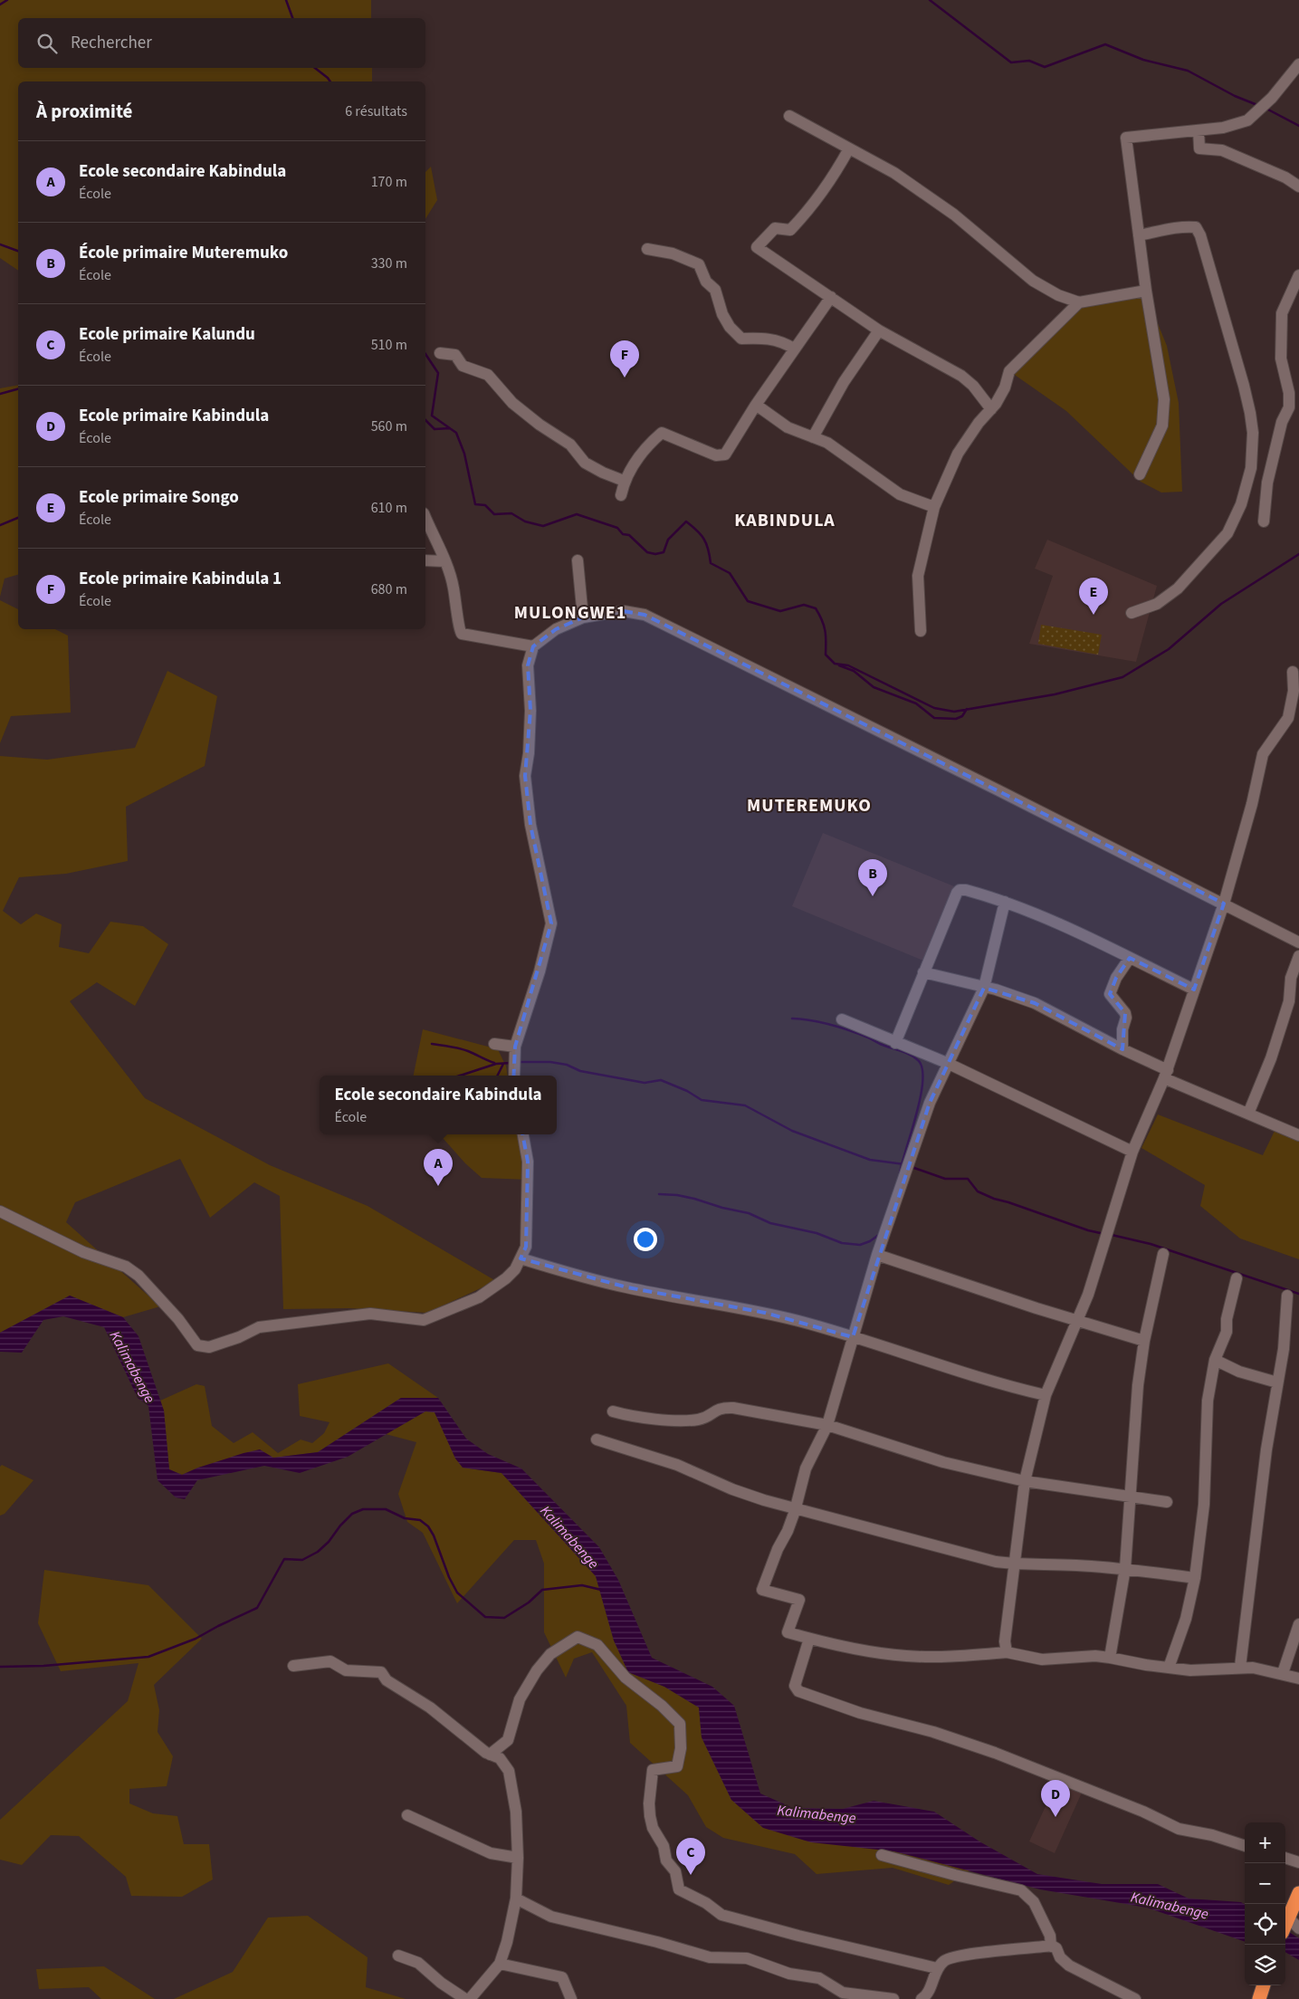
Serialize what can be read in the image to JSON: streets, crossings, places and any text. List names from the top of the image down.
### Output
{
  "districts": ["KABINDULA", "MULONGWE1", "MUTEREMUKO"],
  "water": ["Kalimabenge"],
  "page": {
    "search": "Rechercher",
    "heading": ["À proximité", "6 résultats"],
    "list": [
      {
        "mark": "A",
        "name": "Ecole secondaire Kabindula",
        "note": "École",
        "value": "170 m"
      },
      {
        "mark": "B",
        "name": "École primaire Muteremuko",
        "note": "École",
        "value": "330 m"
      },
      {
        "mark": "C",
        "name": "Ecole primaire Kalundu",
        "note": "École",
        "value": "510 m"
      },
      {
        "mark": "D",
        "name": "Ecole primaire Kabindula",
        "note": "École",
        "value": "560 m"
      },
      {
        "mark": "E",
        "name": "Ecole primaire Songo",
        "note": "École",
        "value": "610 m"
      },
      {
        "mark": "F",
        "name": "Ecole primaire Kabindula 1",
        "note": "École",
        "value": "680 m"
      }
    ],
    "pins": [
      "F",
      "E",
      "B",
      "A",
      "D",
      "C"
    ],
    "popup": ["Ecole secondaire Kabindula", "École"],
    "map_buttons": ["+", "−"]
  }
}
